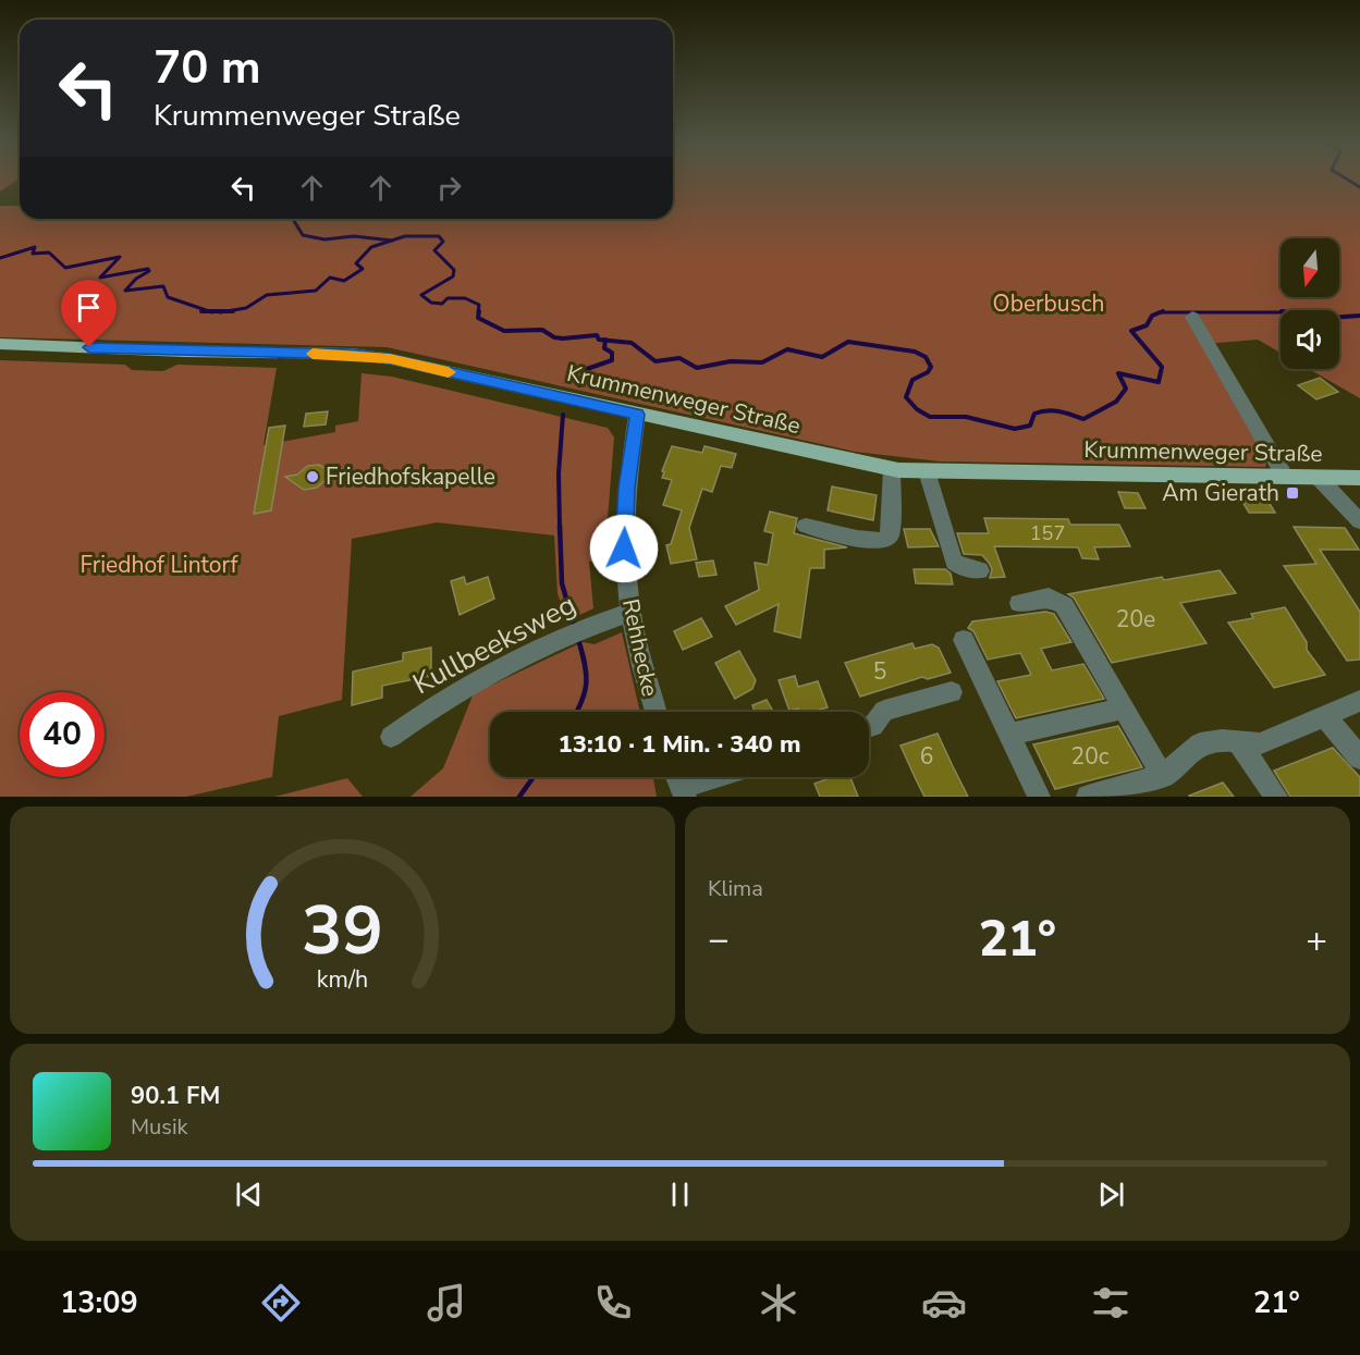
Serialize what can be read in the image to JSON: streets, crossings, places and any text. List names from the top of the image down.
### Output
{
  "streets": {
    "main road": ["Krummenweger Straße"],
    "street": ["Kullbeeksweg", "Rehhecke"]
  },
  "crossings": [
    ["Krummenweger Straße", "Rehhecke"],
    ["Kullbeeksweg", "Rehhecke"]
  ],
  "parks": ["Oberbusch", "Friedhof Lintorf"],
  "places": {
    "other": ["Friedhofskapelle"],
    "transit": ["Am Gierath"]
  },
  "house_numbers": [
    "157",
    "20e",
    "5",
    "6",
    "20c"
  ],
  "north": "bottom",
  "page": {
    "turn": ["70 m", "Krummenweger Straße"],
    "limit": "40",
    "trip": "13:10 · 1 Min. · 340 m",
    "tile": "Klima",
    "heat": ["−", "21°", "+"],
    "song": ["90.1 FM", "Musik"],
    "tabs": ["13:09", "21°"],
    "gauge": ["39", "km/h"]
  }
}
